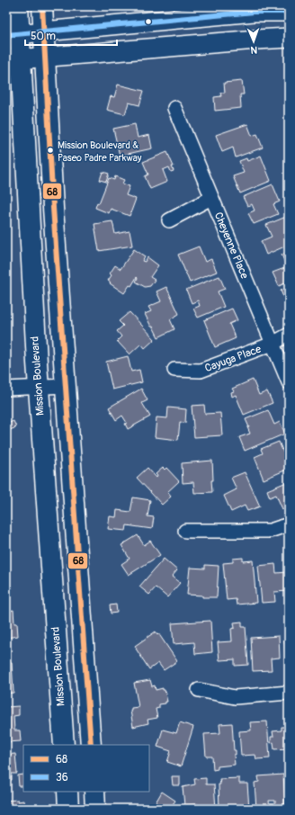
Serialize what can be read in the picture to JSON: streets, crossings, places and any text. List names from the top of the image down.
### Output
{
  "streets": {
    "main road": ["Mission Boulevard"],
    "street": ["Cheyenne Place", "Cayuga Place"]
  },
  "crossings": [
    ["Cheyenne Place", "Cayuga Place"]
  ],
  "places": ["Mission Boulevard & Paseo Padre Parkway"],
  "lines": ["transit line 68", "transit line 36"],
  "legend": ["68", "36"],
  "scale_bar": "50 m",
  "north": "bottom"
}
